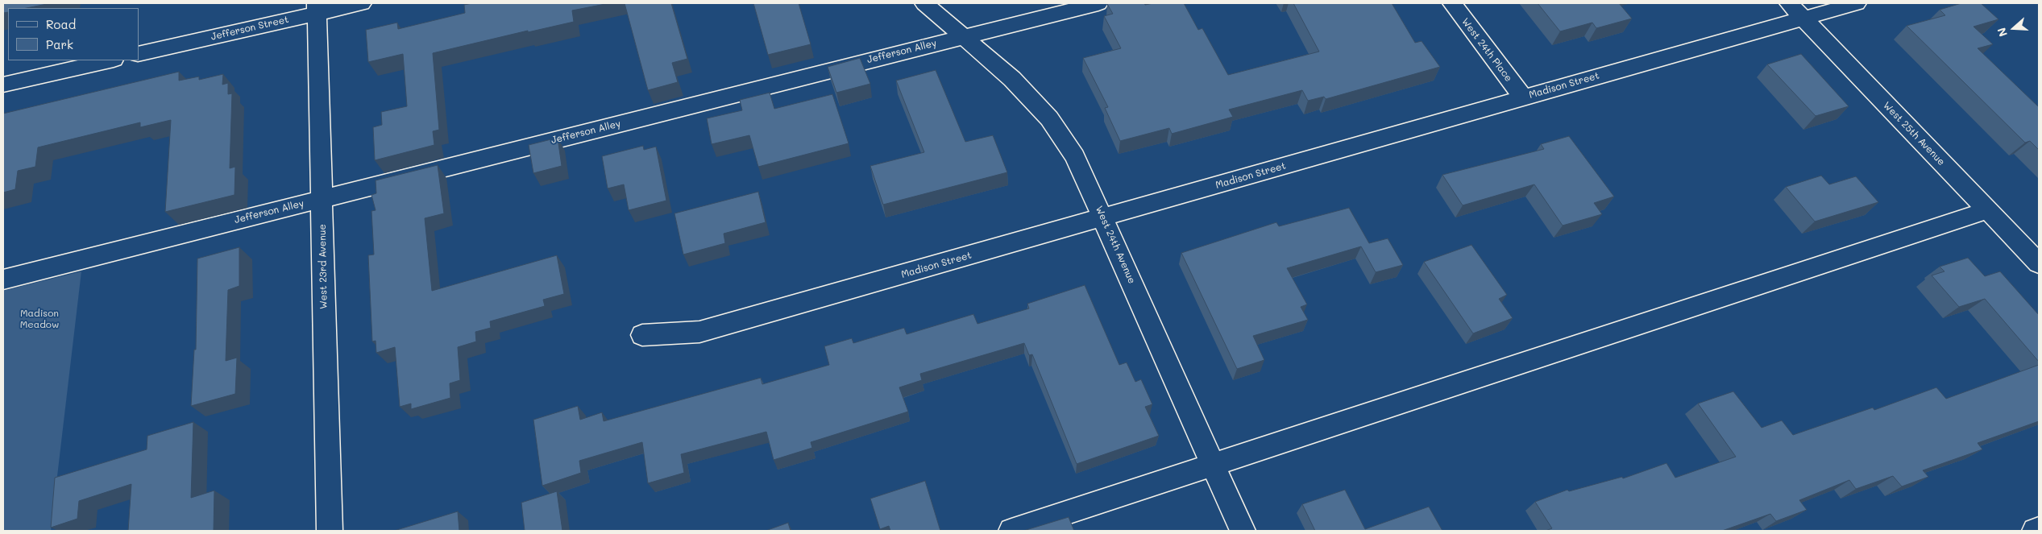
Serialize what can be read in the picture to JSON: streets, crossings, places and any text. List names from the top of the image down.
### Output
{
  "streets": {
    "street": [
      "Jefferson Street",
      "West 24th Place",
      "Jefferson Alley",
      "Madison Street",
      "West 25th Avenue",
      "West 24th Avenue",
      "West 23rd Avenue"
    ]
  },
  "crossings": [
    ["Jefferson Street", "West 23rd Avenue"],
    ["West 24th Place", "Madison Street"],
    ["Jefferson Alley", "West 24th Avenue"],
    ["Jefferson Alley", "West 23rd Avenue"],
    ["Madison Street", "West 25th Avenue"],
    ["Madison Street", "West 24th Avenue"]
  ],
  "parks": ["Madison Meadow"],
  "legend": ["Road", "Park"],
  "north": "left"
}
